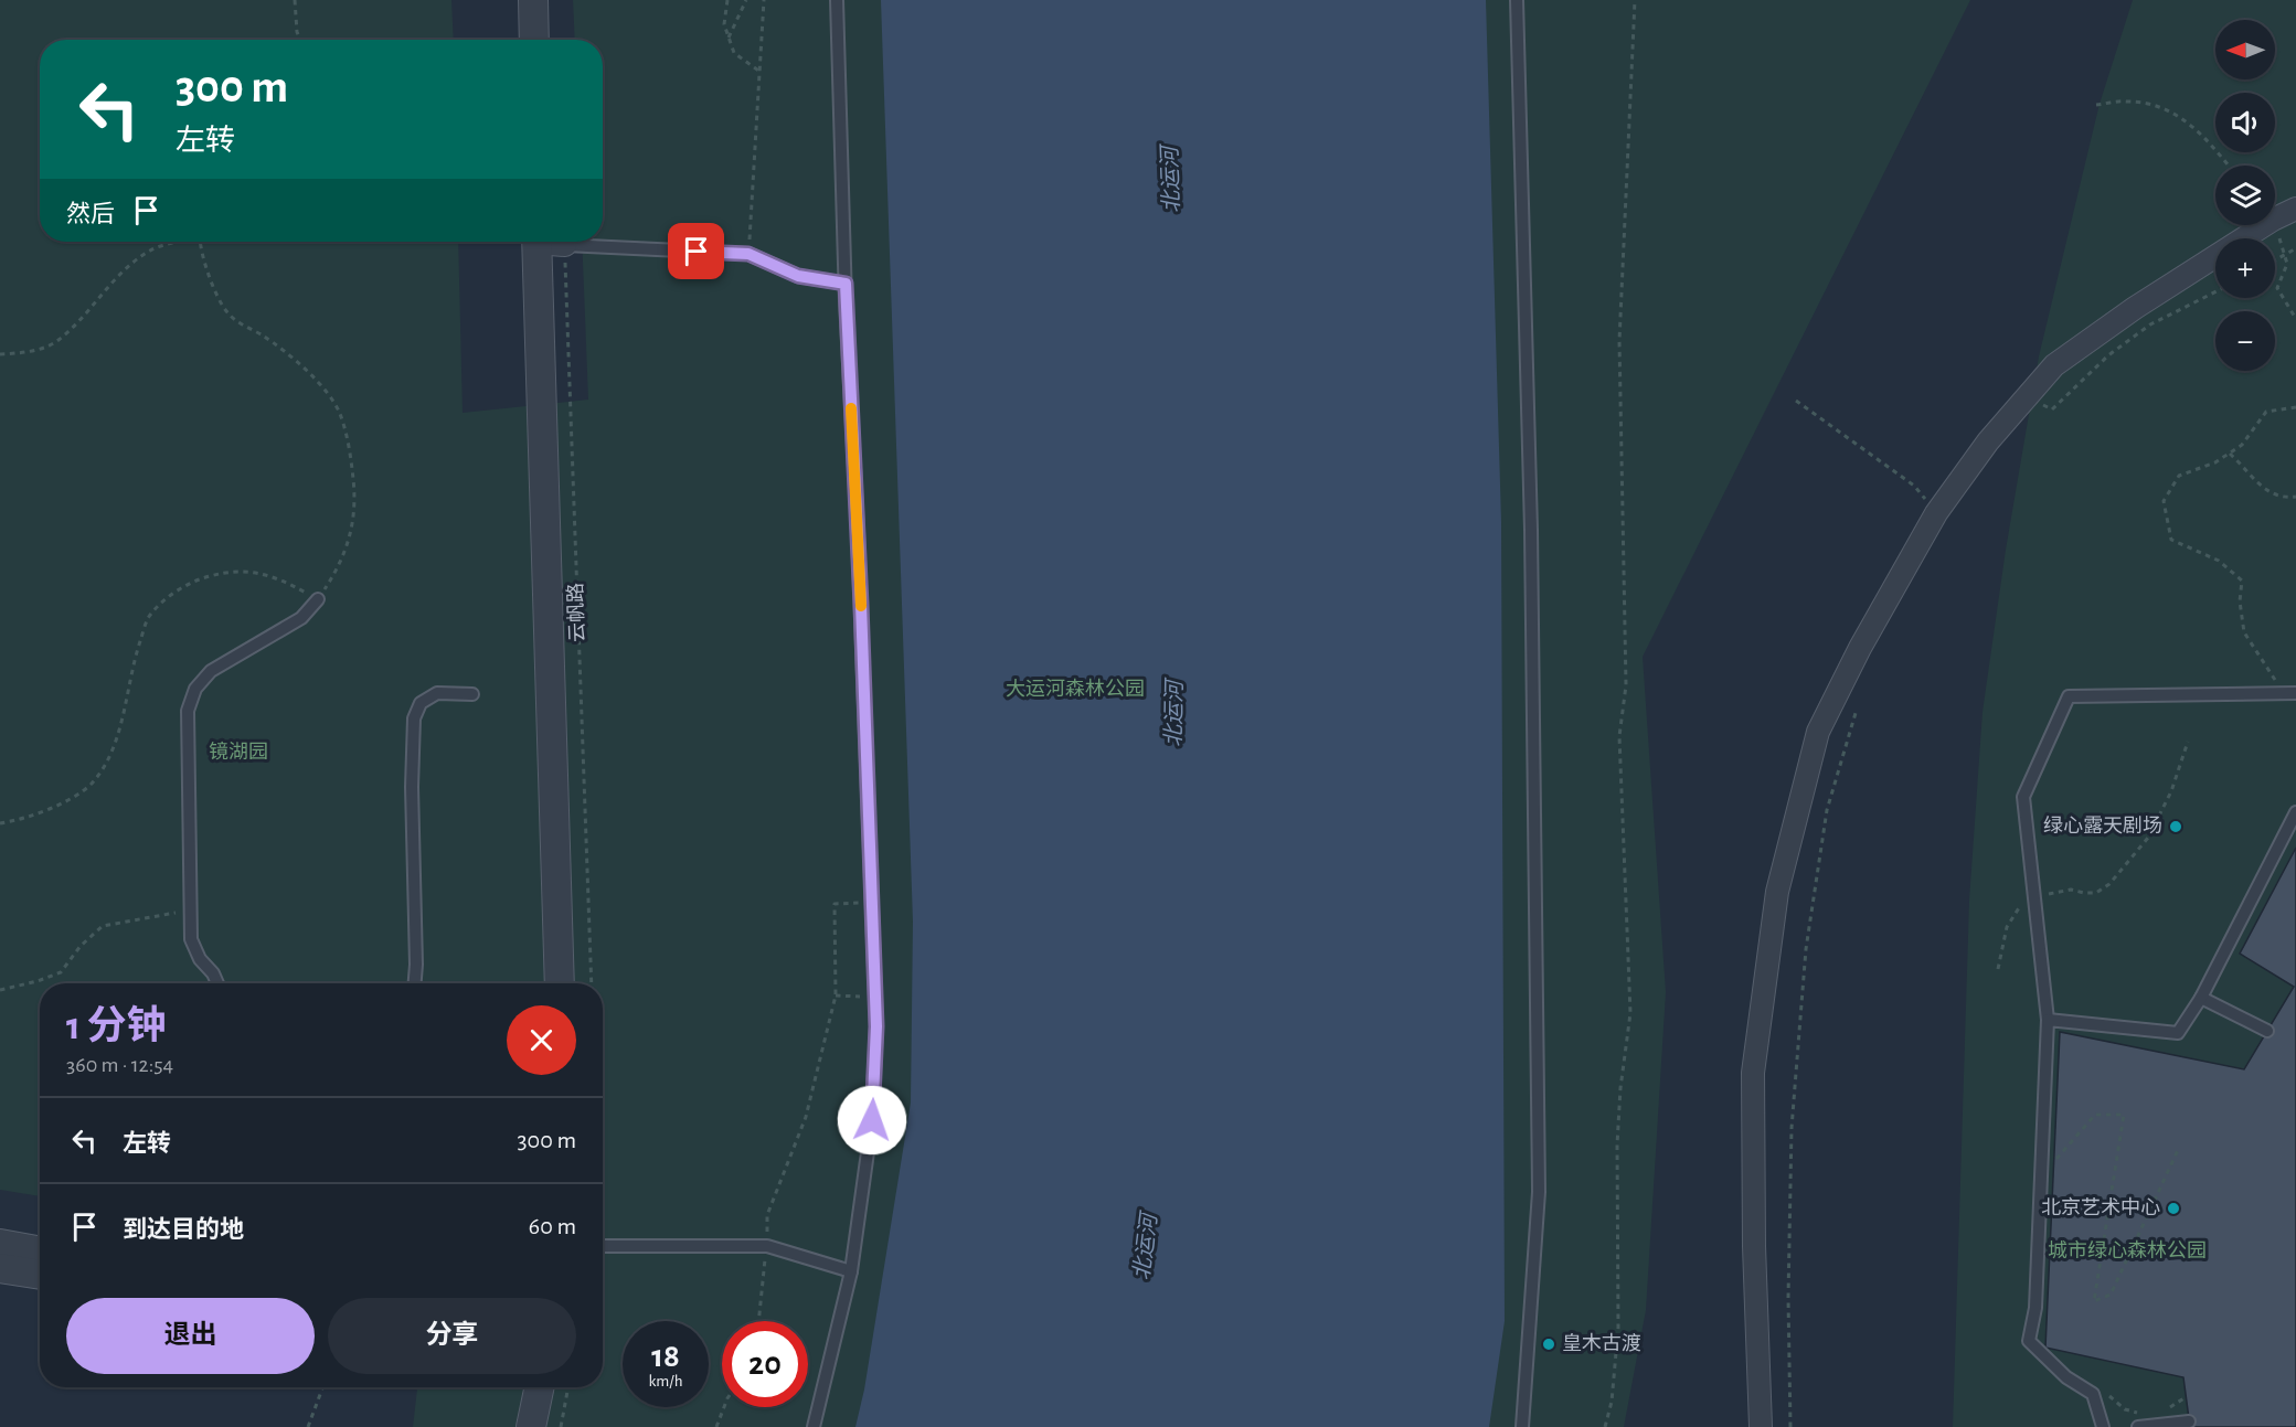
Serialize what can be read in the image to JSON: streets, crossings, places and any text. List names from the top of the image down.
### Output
{
  "streets": {
    "street": ["云帆路"]
  },
  "water": ["北运河"],
  "parks": ["大运河森林公园", "镜湖园", "城市绿心森林公园"],
  "places": ["绿心露天剧场", "北京艺术中心", "皇木古渡"],
  "north": "left",
  "page": {
    "map_buttons": ["+", "−"],
    "turn": ["300 m", "左转"],
    "then": "然后",
    "heading": ["1 分钟", "360 m · 12:54"],
    "list": [
      {
        "name": "左转",
        "value": "300 m"
      },
      {
        "name": "到达目的地",
        "value": "60 m"
      }
    ],
    "buttons": ["退出", "分享"],
    "speed": "18 km/h",
    "limit": "20"
  }
}
